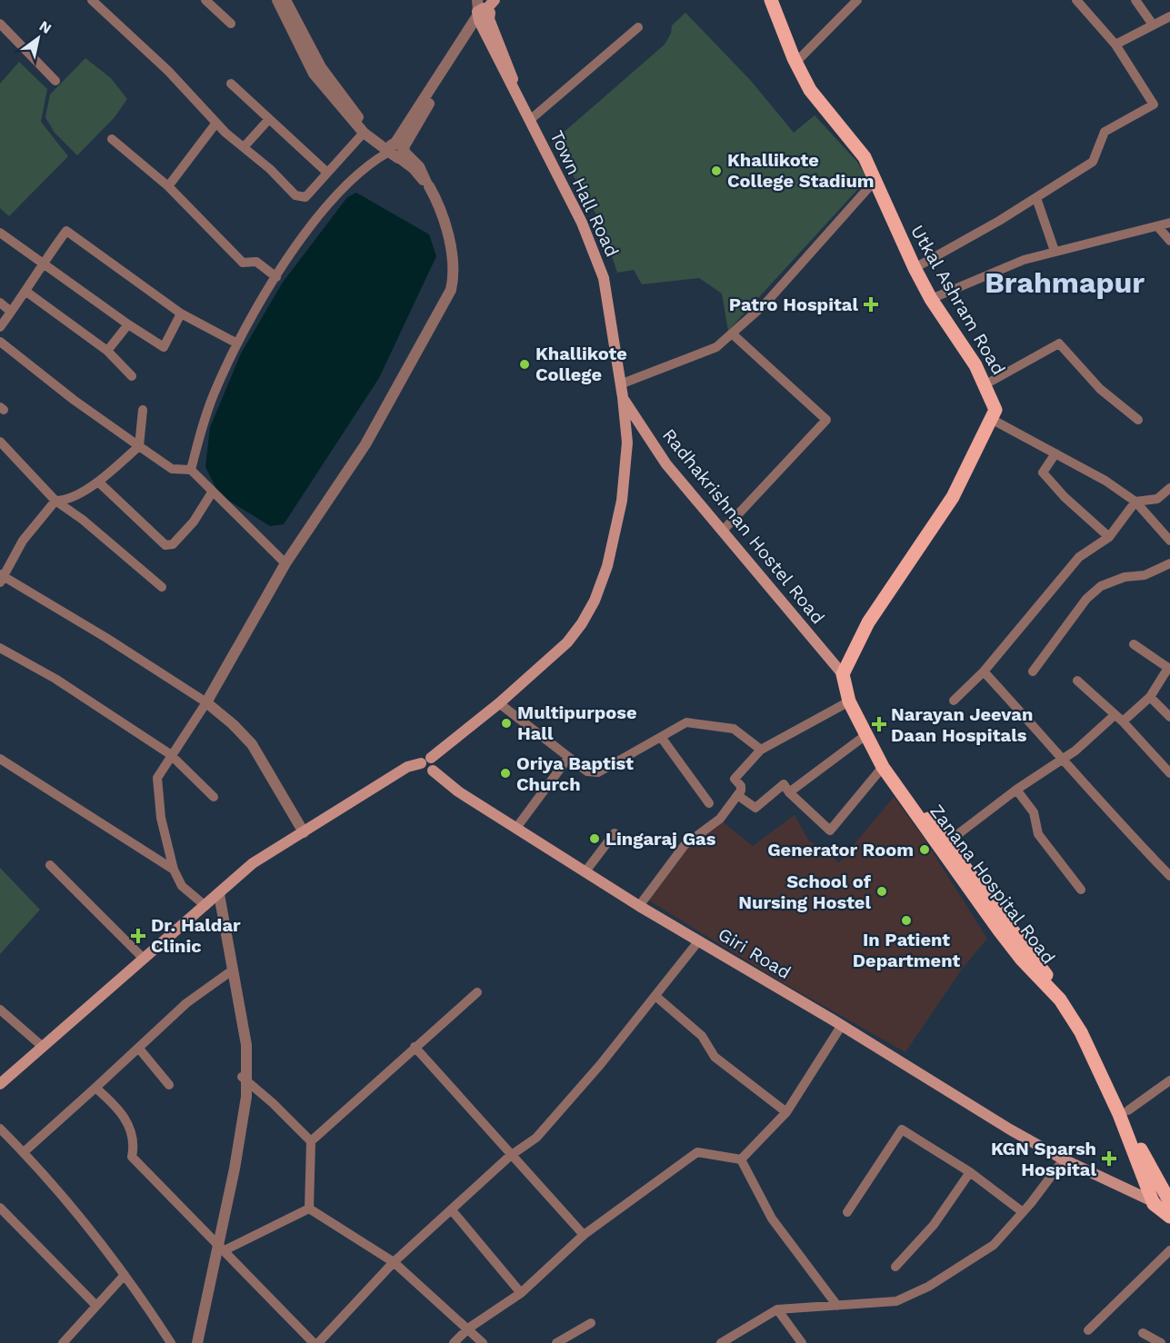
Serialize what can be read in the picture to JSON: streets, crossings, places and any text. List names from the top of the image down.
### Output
{
  "streets": {
    "main road": [
      "Town Hall Road",
      "Utkal Ashram Road",
      "Radhakrishnan Hostel Road",
      "Zanana Hospital Road",
      "Giri Road"
    ]
  },
  "crossings": [
    ["Town Hall Road", "Radhakrishnan Hostel Road"],
    ["Radhakrishnan Hostel Road", "Zanana Hospital Road"]
  ],
  "districts": ["Brahmapur"],
  "places": {
    "other": [
      "Khallikote College Stadium",
      "Khallikote College",
      "Multipurpose Hall",
      "Oriya Baptist Church",
      "Lingaraj Gas",
      "Generator Room",
      "School of Nursing Hostel",
      "In Patient Department"
    ],
    "health": [
      "Patro Hospital",
      "Narayan Jeevan Daan Hospitals",
      "Dr. Haldar Clinic",
      "KGN Sparsh Hospital"
    ]
  },
  "north": "top right"
}
